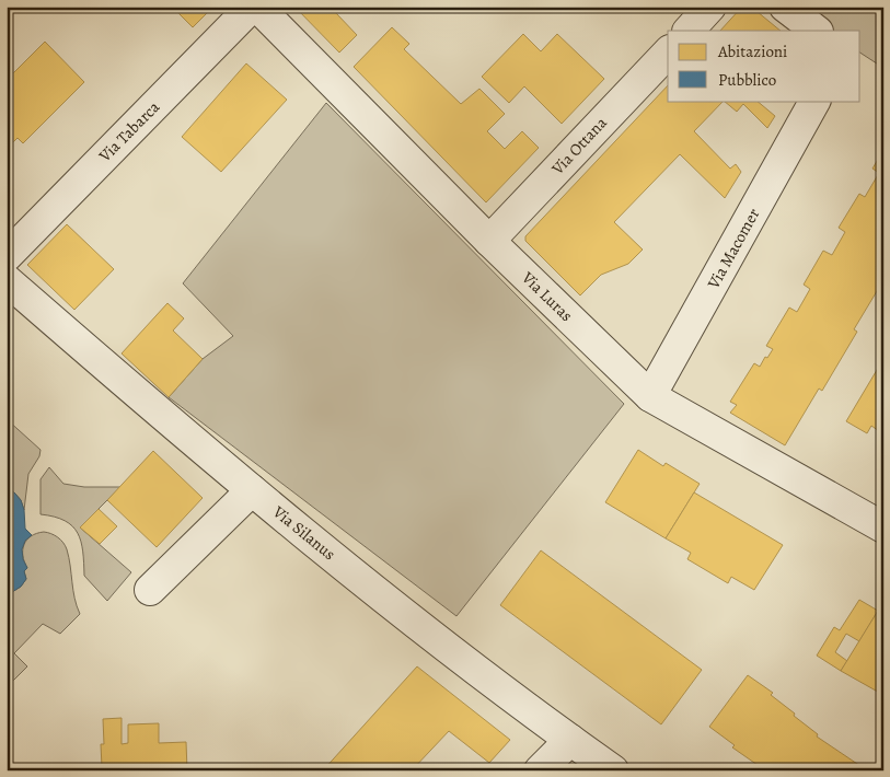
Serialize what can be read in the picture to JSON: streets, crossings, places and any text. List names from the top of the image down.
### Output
{
  "streets": {
    "street": [
      "Via Tabarca",
      "Via Ottana",
      "Via Macomer",
      "Via Luras",
      "Via Silanus"
    ]
  },
  "crossings": [
    ["Via Ottana", "Via Luras"],
    ["Via Macomer", "Via Luras"]
  ],
  "legend": ["Abitazioni", "Pubblico"]
}
